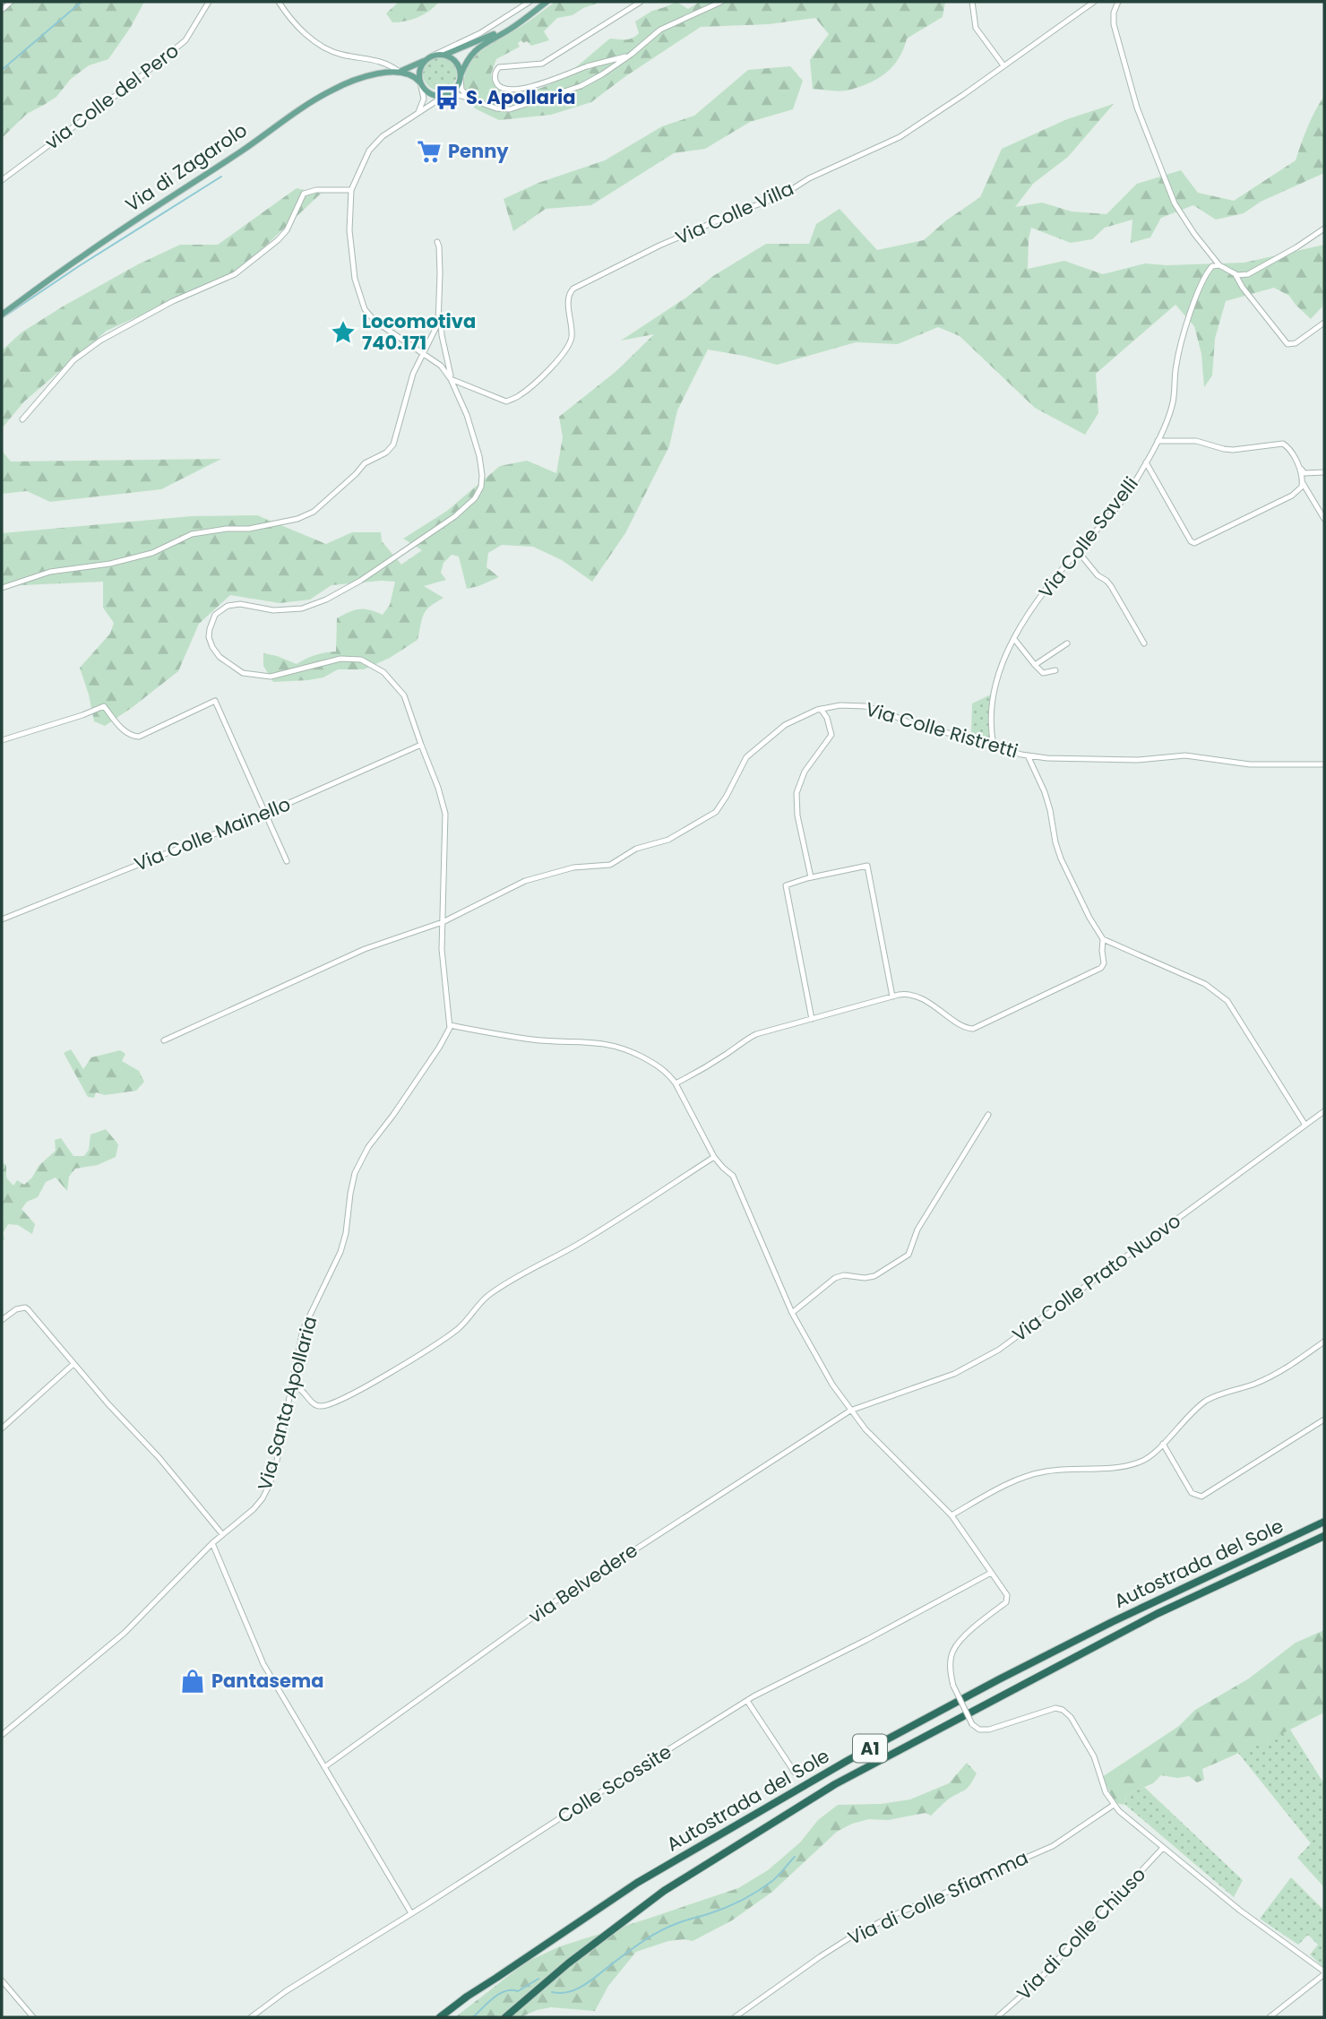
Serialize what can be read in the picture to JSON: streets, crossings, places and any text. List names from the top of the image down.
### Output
{
  "streets": {
    "highway": ["Autostrada del Sole", "A1"],
    "main road": ["Via di Zagarolo"],
    "street": [
      "via Colle del Pero",
      "Via Colle Villa",
      "Via Colle Savelli",
      "Via Colle Ristretti",
      "Via Colle Mainello",
      "Via Colle Prato Nuovo",
      "Via Santa Apollaria",
      "via Belvedere",
      "Colle Scossite",
      "Via di Colle Sfiamma",
      "Via di Colle Chiuso"
    ]
  },
  "crossings": [
    ["Via Colle Savelli", "Via Colle Ristretti"],
    ["Via Colle Prato Nuovo", "via Belvedere"]
  ],
  "places": {
    "bus stop": ["S. Apollaria"],
    "supermarket": ["Penny"],
    "place": ["Locomotiva 740.171"],
    "shop": ["Pantasema"]
  }
}
